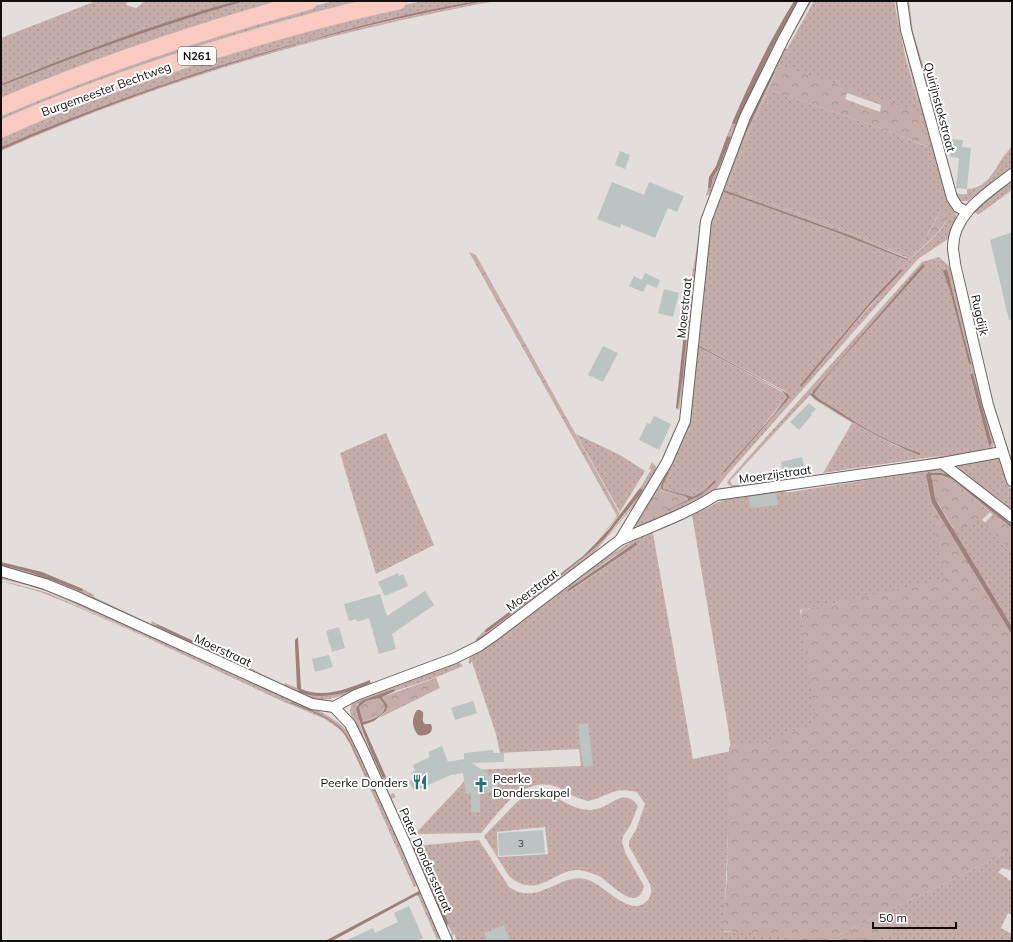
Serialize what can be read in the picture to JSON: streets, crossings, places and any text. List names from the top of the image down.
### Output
{
  "streets": {
    "main road": ["N261", "Burgemeester Bechtweg"],
    "street": [
      "Quirijnstokstraat",
      "Moerstraat",
      "Rugdijk",
      "Moerzijstraat",
      "Pater Dondersstraat"
    ]
  },
  "crossings": [
    ["Quirijnstokstraat", "Rugdijk"],
    ["Moerstraat", "Moerzijstraat"],
    ["Moerstraat", "Pater Dondersstraat"],
    ["Rugdijk", "Moerzijstraat"]
  ],
  "places": {
    "restaurant": ["Peerke Donders"],
    "church": ["Peerke Donderskapel"]
  },
  "house_numbers": ["3"],
  "scale_bar": "50 m"
}
